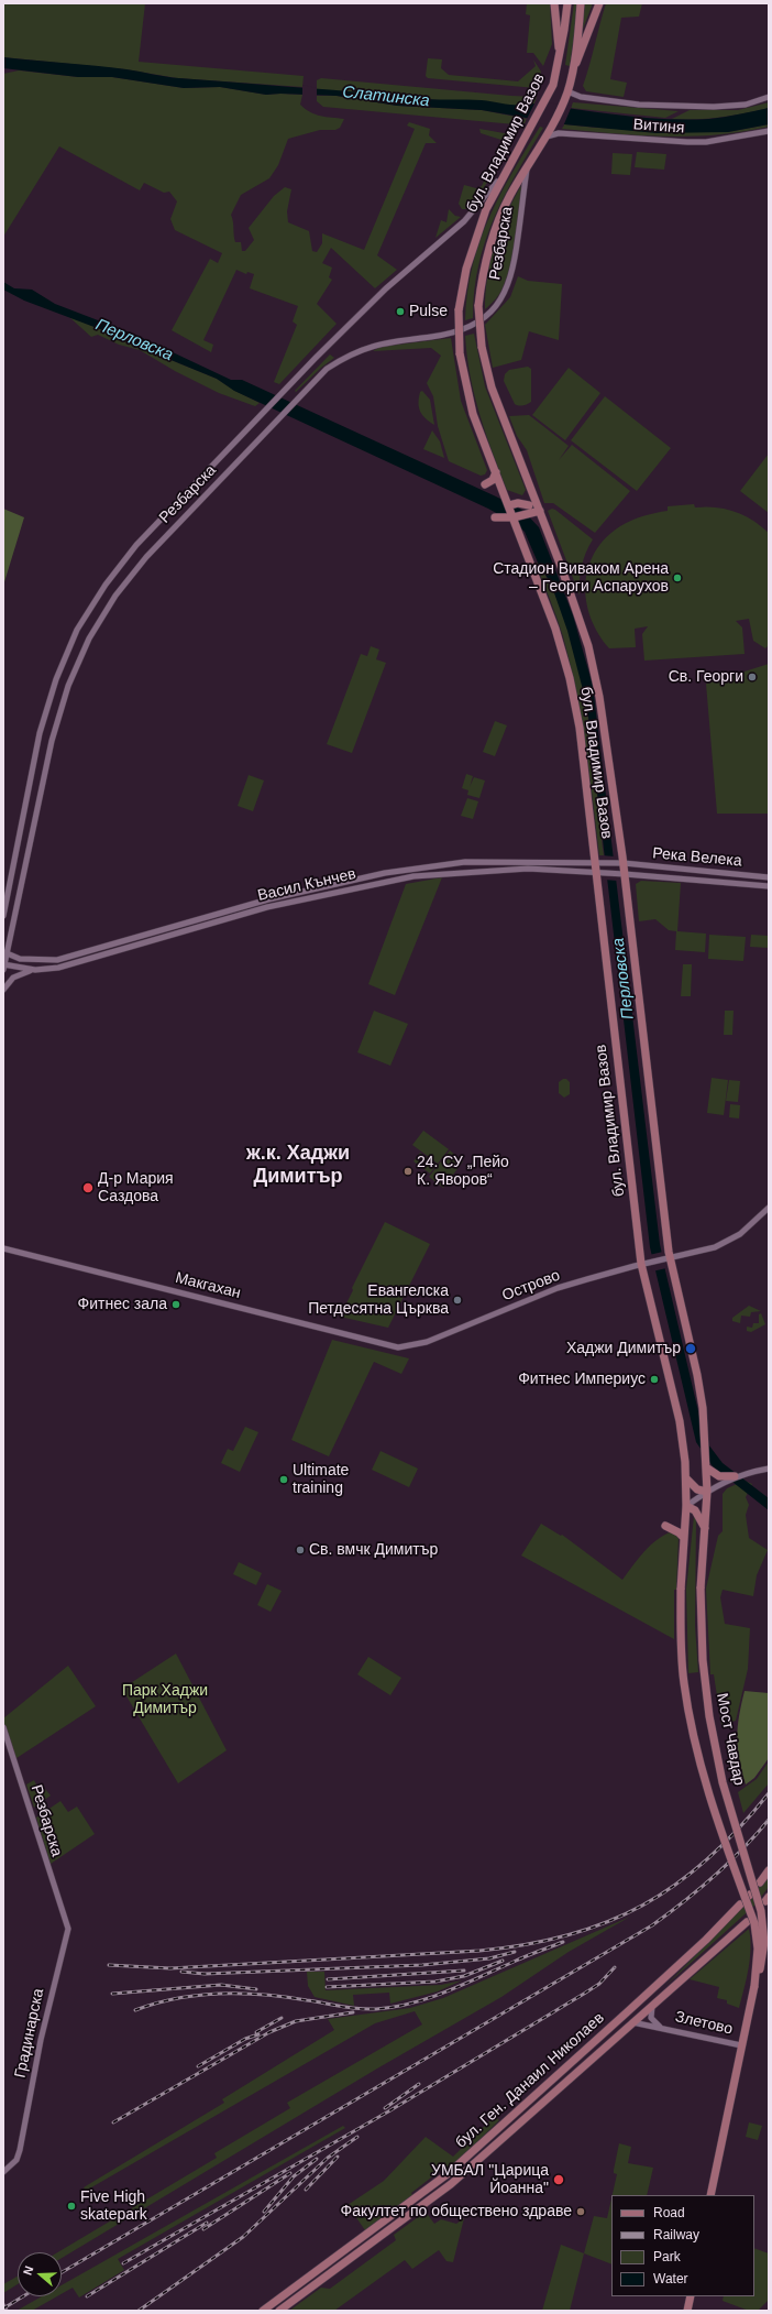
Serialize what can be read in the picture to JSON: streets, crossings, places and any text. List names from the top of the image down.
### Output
{
  "streets": {
    "main road": ["бул. Владимир Вазов", "Мост Чавдар", "бул. Ген. Данаил Николаев"],
    "street": [
      "Витиня",
      "Резбарска",
      "Река Велека",
      "Васил Кънчев",
      "Макгахан",
      "Острово",
      "Злетово",
      "Градинарска"
    ]
  },
  "crossings": [
    ["Витиня", "бул. Владимир Вазов"],
    ["бул. Владимир Вазов", "Резбарска"],
    ["бул. Владимир Вазов", "Река Велека"],
    ["бул. Владимир Вазов", "Васил Кънчев"],
    ["бул. Владимир Вазов", "Острово"],
    ["бул. Владимир Вазов", "Мост Чавдар"],
    ["Резбарска", "Васил Кънчев"],
    ["Резбарска", "Градинарска"],
    ["Река Велека", "Васил Кънчев"],
    ["Макгахан", "Острово"],
    ["Мост Чавдар", "Злетово"],
    ["Злетово", "бул. Ген. Данаил Николаев"]
  ],
  "districts": ["ж.к. Хаджи Димитър"],
  "water": ["Слатинска", "Перловска"],
  "parks": ["Парк Хаджи Димитър"],
  "places": [
    "Pulse",
    "Стадион Виваком Арена – Георги Аспарухов",
    "Св. Георги",
    "24. СУ „Пейо К. Яворов“",
    "Д-р Мария Саздова",
    "Евангелска Петдесятна Църква",
    "Фитнес зала",
    "Хаджи Димитър",
    "Фитнес Империус",
    "Ultimate training",
    "Св. вмчк Димитър",
    "УМБАЛ \"Царица Йоанна\"",
    "Five High skatepark",
    "Факултет по обществено здраве"
  ],
  "legend": [
    "Road",
    "Railway",
    "Park",
    "Water"
  ],
  "north": "left"
}
